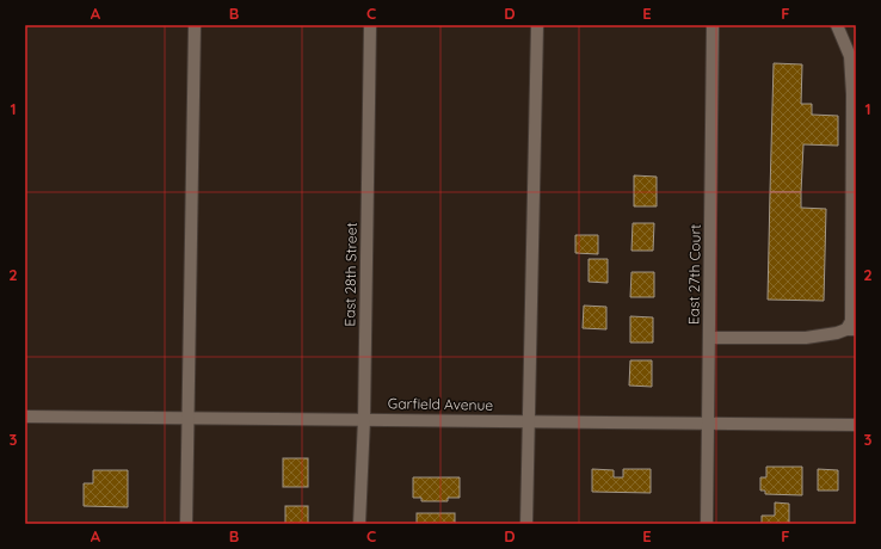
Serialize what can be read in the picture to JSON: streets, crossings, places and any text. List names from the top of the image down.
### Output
{
  "streets": {
    "street": ["East 28th Street", "East 27th Court", "Garfield Avenue"]
  },
  "crossings": [
    ["East 28th Street", "Garfield Avenue"],
    ["East 27th Court", "Garfield Avenue"]
  ],
  "grid": {
    "columns": [
      "A",
      "B",
      "C",
      "D",
      "E",
      "F"
    ],
    "rows": ["1", "2", "3"]
  }
}
